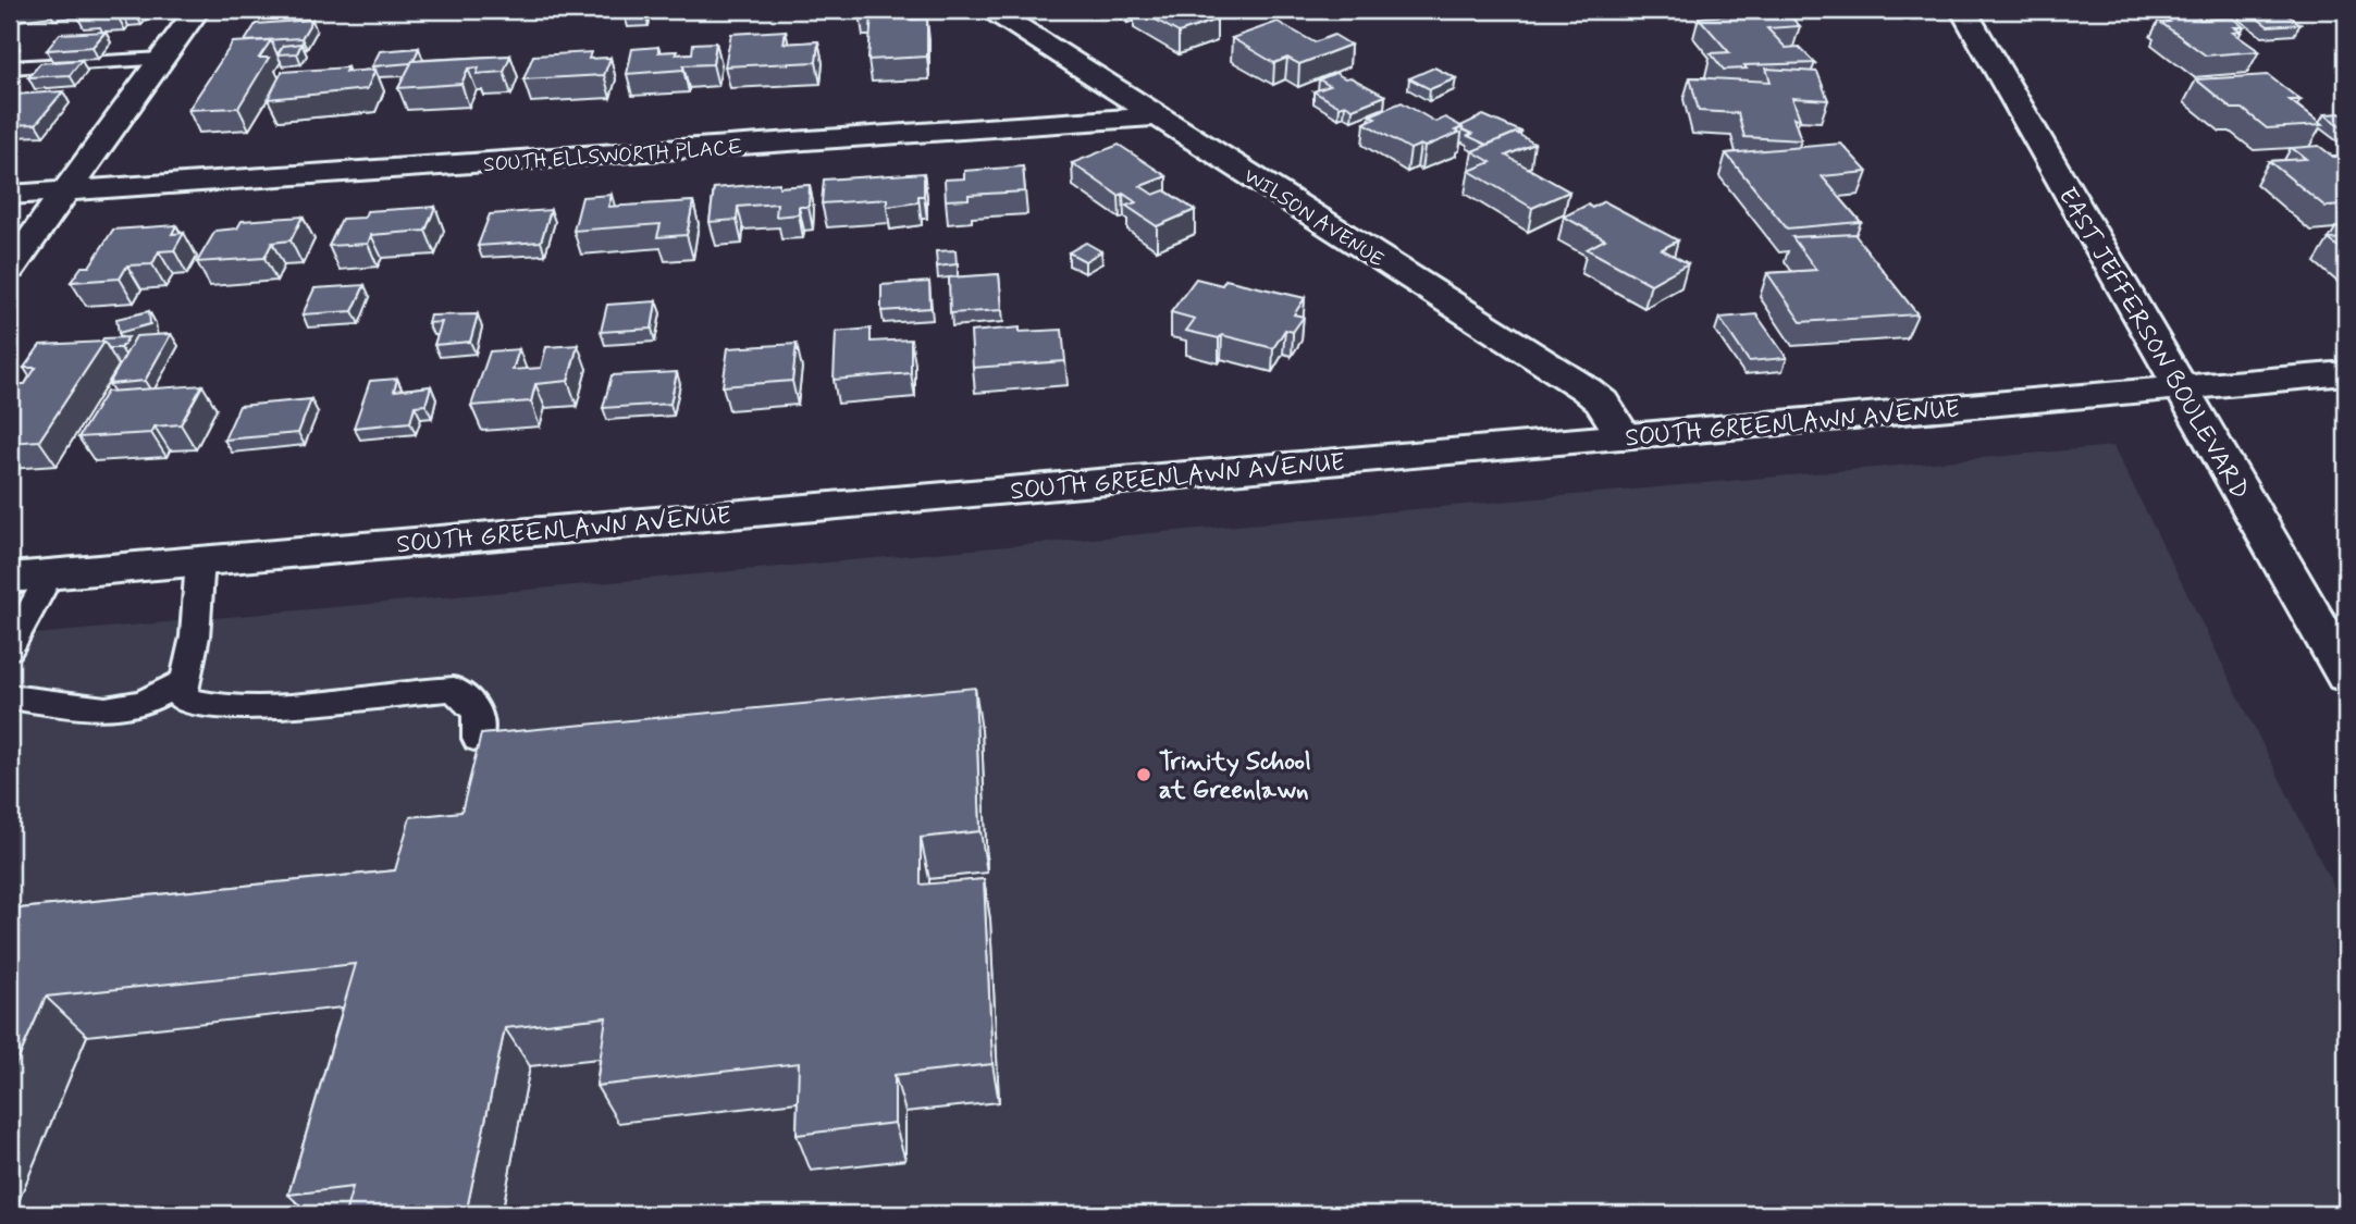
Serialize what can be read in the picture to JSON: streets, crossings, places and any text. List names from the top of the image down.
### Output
{
  "streets": {
    "street": [
      "SOUTH ELLSWORTH PLACE",
      "WILSON AVENUE",
      "EAST JEFFERSON BOULEVARD",
      "SOUTH GREENLAWN AVENUE"
    ]
  },
  "crossings": [
    ["SOUTH ELLSWORTH PLACE", "WILSON AVENUE"],
    ["WILSON AVENUE", "SOUTH GREENLAWN AVENUE"],
    ["EAST JEFFERSON BOULEVARD", "SOUTH GREENLAWN AVENUE"]
  ],
  "places": ["Trinity School at Greenlawn"]
}
